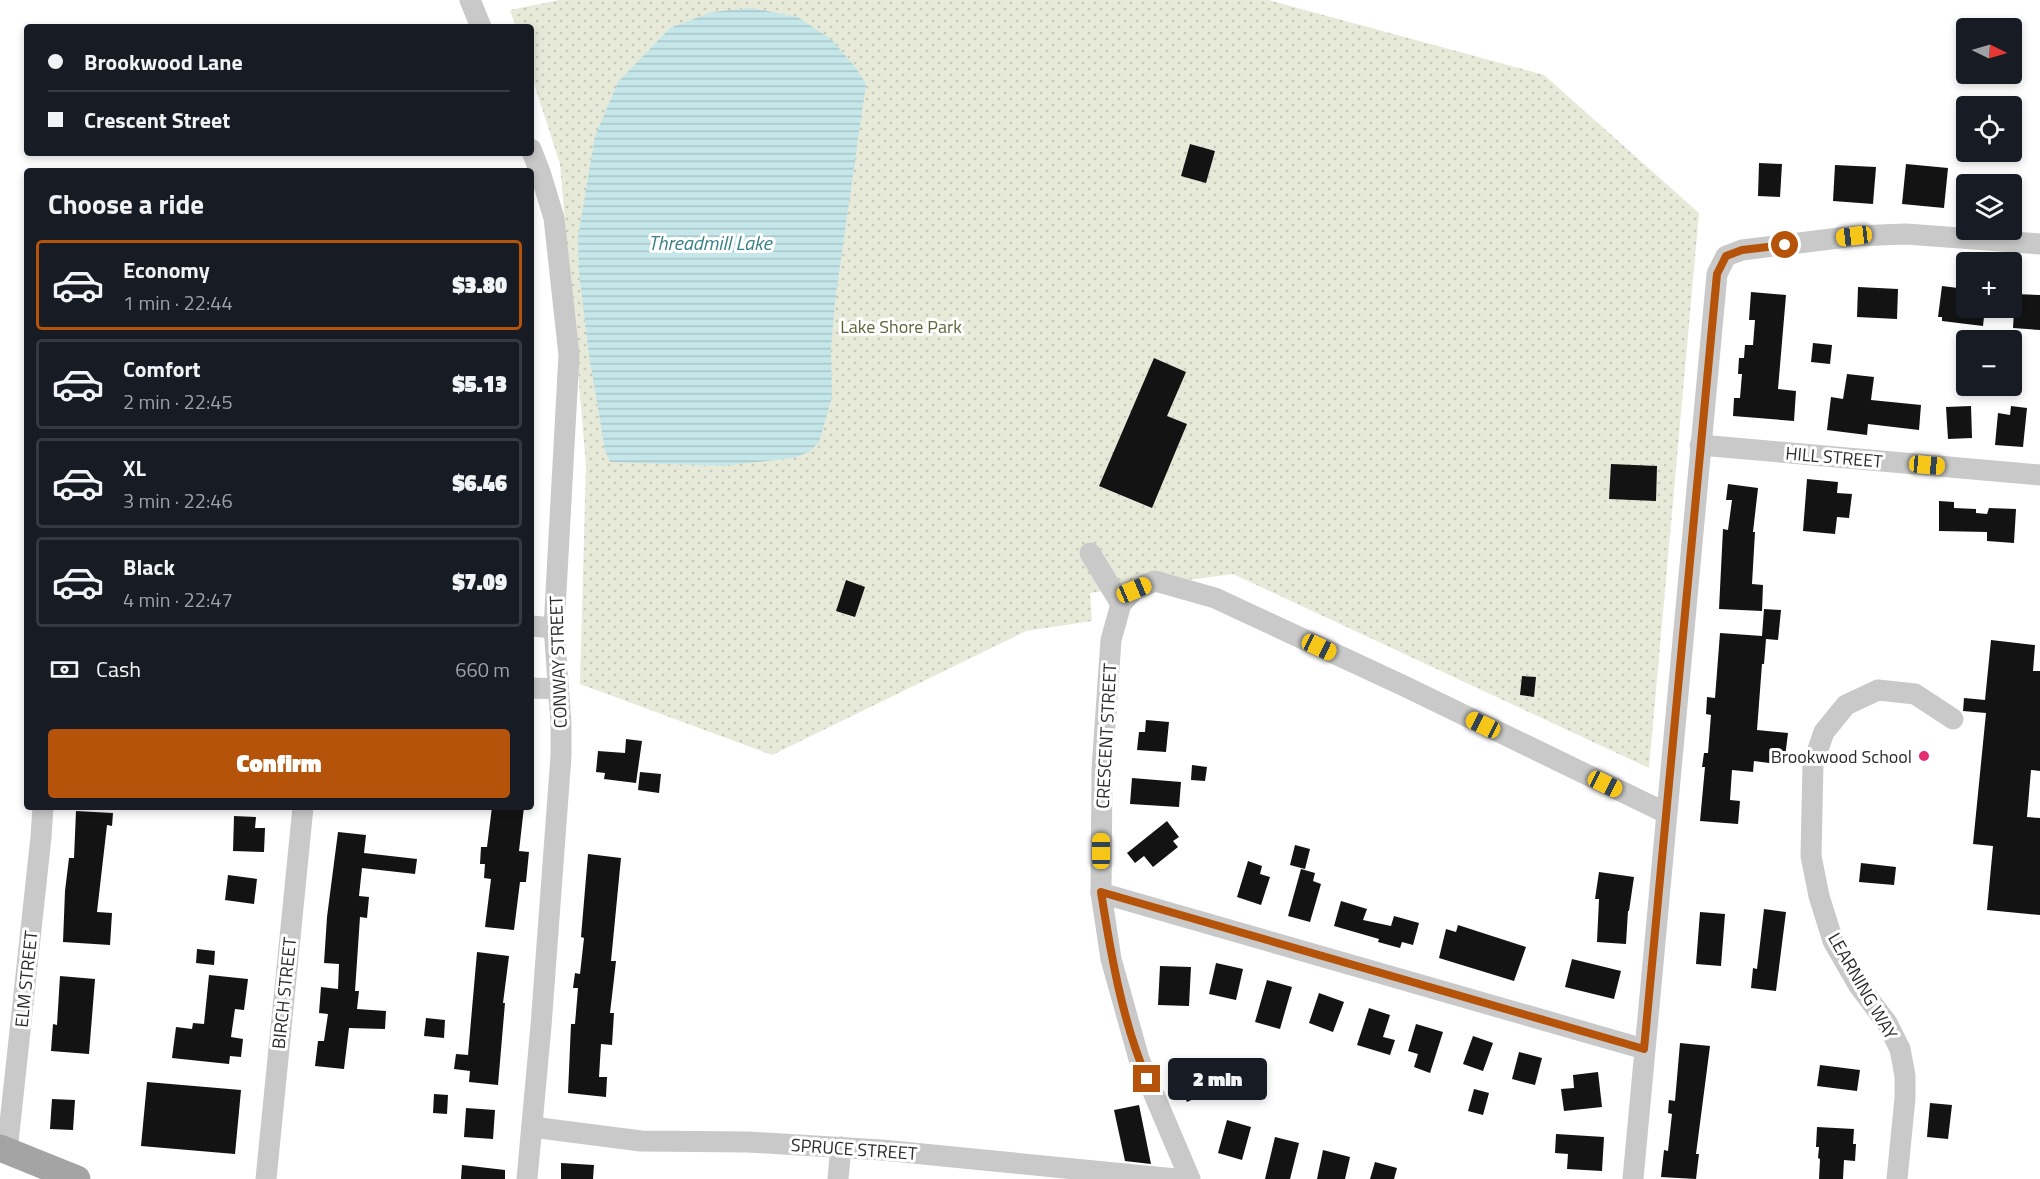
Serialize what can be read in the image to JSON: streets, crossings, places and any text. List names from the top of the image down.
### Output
{
  "streets": {
    "street": [
      "HILL STREET",
      "CONWAY STREET",
      "CRESCENT STREET",
      "ELM STREET",
      "LEARNING WAY",
      "BIRCH STREET",
      "SPRUCE STREET"
    ]
  },
  "crossings": [
    ["CONWAY STREET", "SPRUCE STREET"]
  ],
  "water": ["Threadmill Lake"],
  "parks": ["Lake Shore Park"],
  "places": ["Brookwood School"],
  "north": "right",
  "page": {
    "map_buttons": ["+", "−"],
    "banner": ["Brookwood Lane", "Crescent Street"],
    "heading": "Choose a ride",
    "list": [
      {
        "name": "Economy",
        "note": "1 min · 22:44",
        "value": "$3.80"
      },
      {
        "name": "Comfort",
        "note": "2 min · 22:45",
        "value": "$5.13"
      },
      {
        "name": "XL",
        "note": "3 min · 22:46",
        "value": "$6.46"
      },
      {
        "name": "Black",
        "note": "4 min · 22:47",
        "value": "$7.09"
      }
    ],
    "pay": ["Cash", "660 m"],
    "buttons": "Confirm",
    "bubble": "2 min"
  }
}
